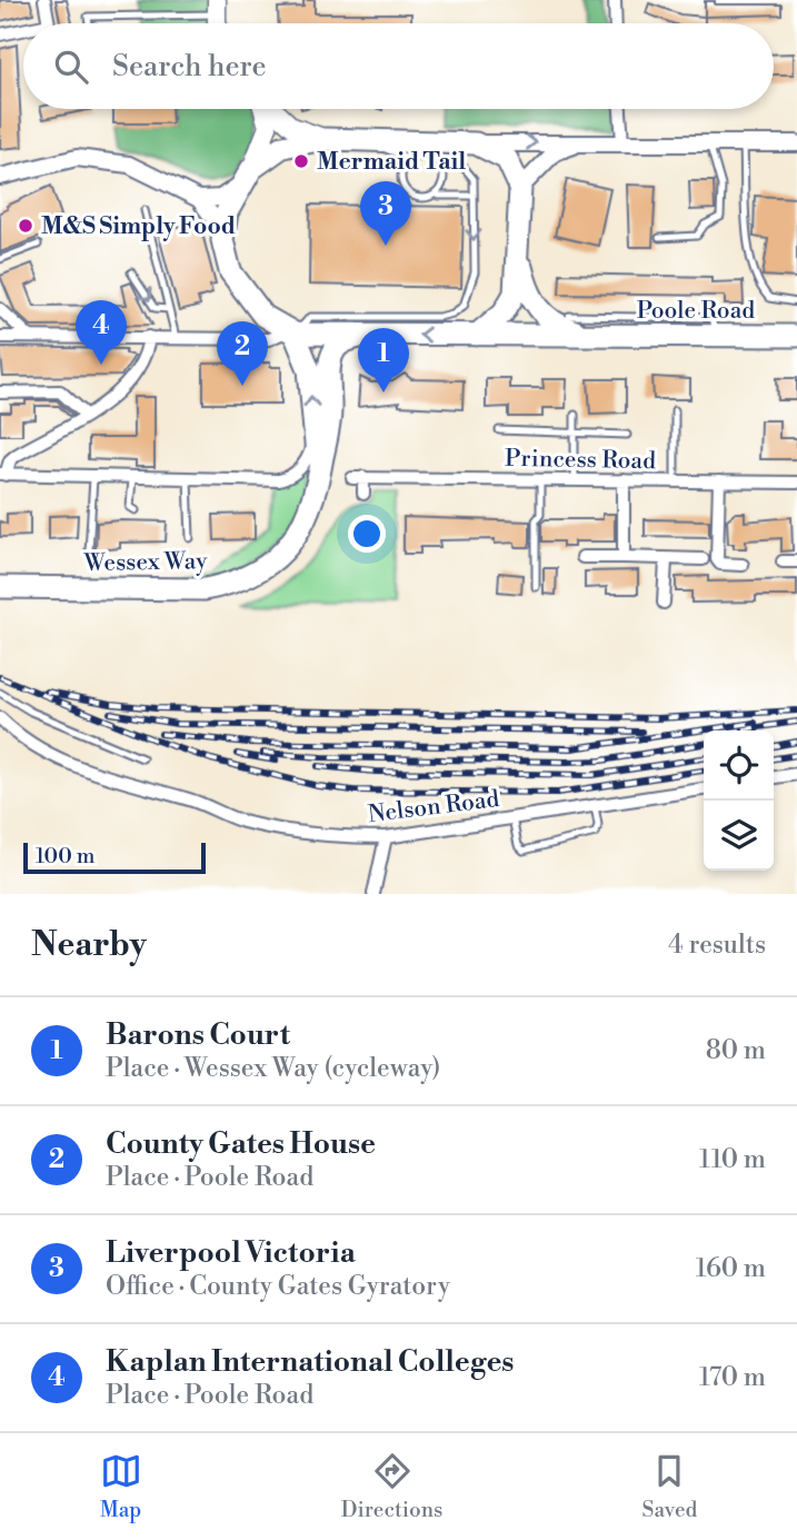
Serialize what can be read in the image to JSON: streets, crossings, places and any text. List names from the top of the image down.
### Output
{
  "streets": {
    "highway": ["Poole Road", "Wessex Way"],
    "street": ["Princess Road", "Nelson Road"]
  },
  "crossings": [
    ["Poole Road", "Wessex Way"]
  ],
  "places": ["Mermaid Tail", "M&S Simply Food"],
  "scale_bar": "100 m",
  "page": {
    "search": "Search here",
    "pins": [
      "3",
      "4",
      "2",
      "1"
    ],
    "scale": "100 m",
    "heading": ["Nearby", "4 results"],
    "list": [
      {
        "mark": "1",
        "name": "Barons Court",
        "note": "Place · Wessex Way (cycleway)",
        "value": "80 m"
      },
      {
        "mark": "2",
        "name": "County Gates House",
        "note": "Place · Poole Road",
        "value": "110 m"
      },
      {
        "mark": "3",
        "name": "Liverpool Victoria",
        "note": "Office · County Gates Gyratory",
        "value": "160 m"
      },
      {
        "mark": "4",
        "name": "Kaplan International Colleges",
        "note": "Place · Poole Road",
        "value": "170 m"
      }
    ],
    "nav": ["Map", "Directions", "Saved"]
  }
}
